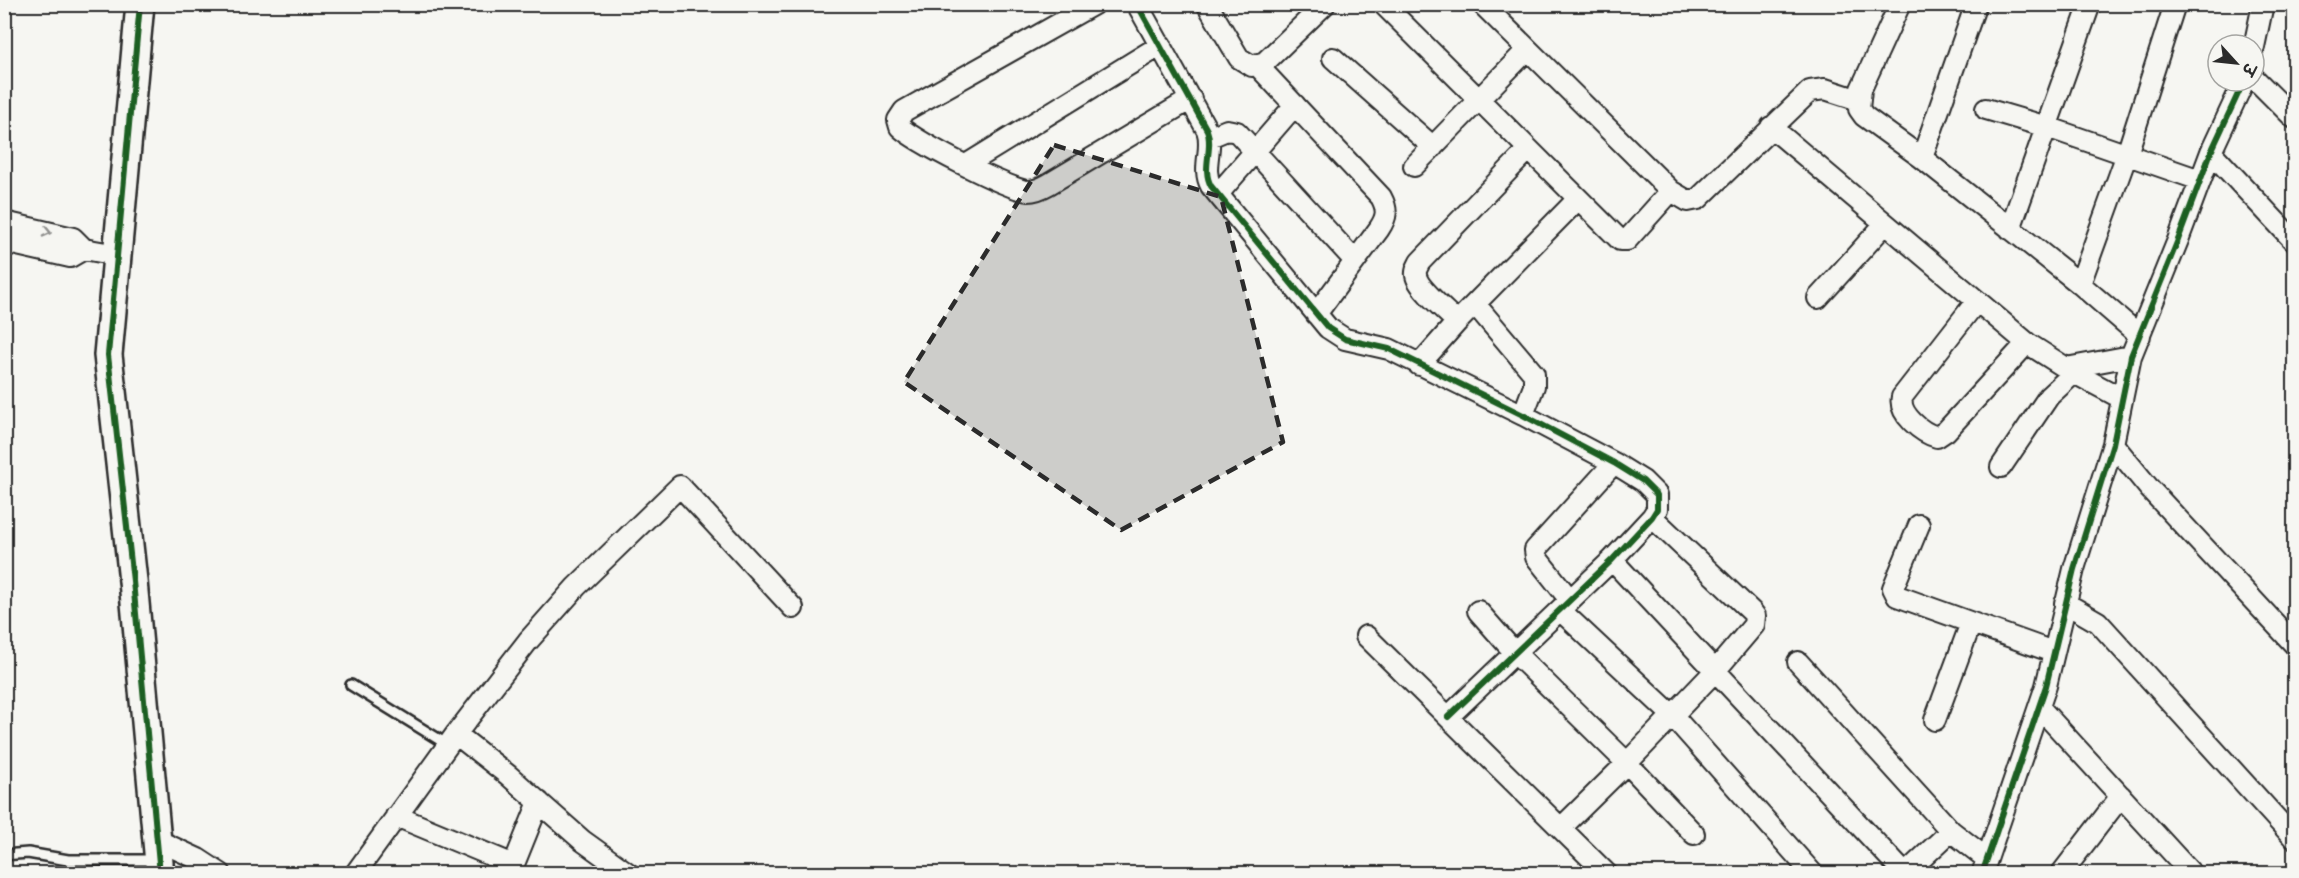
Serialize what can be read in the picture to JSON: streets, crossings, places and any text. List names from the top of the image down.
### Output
{
  "north": "bottom right"
}
